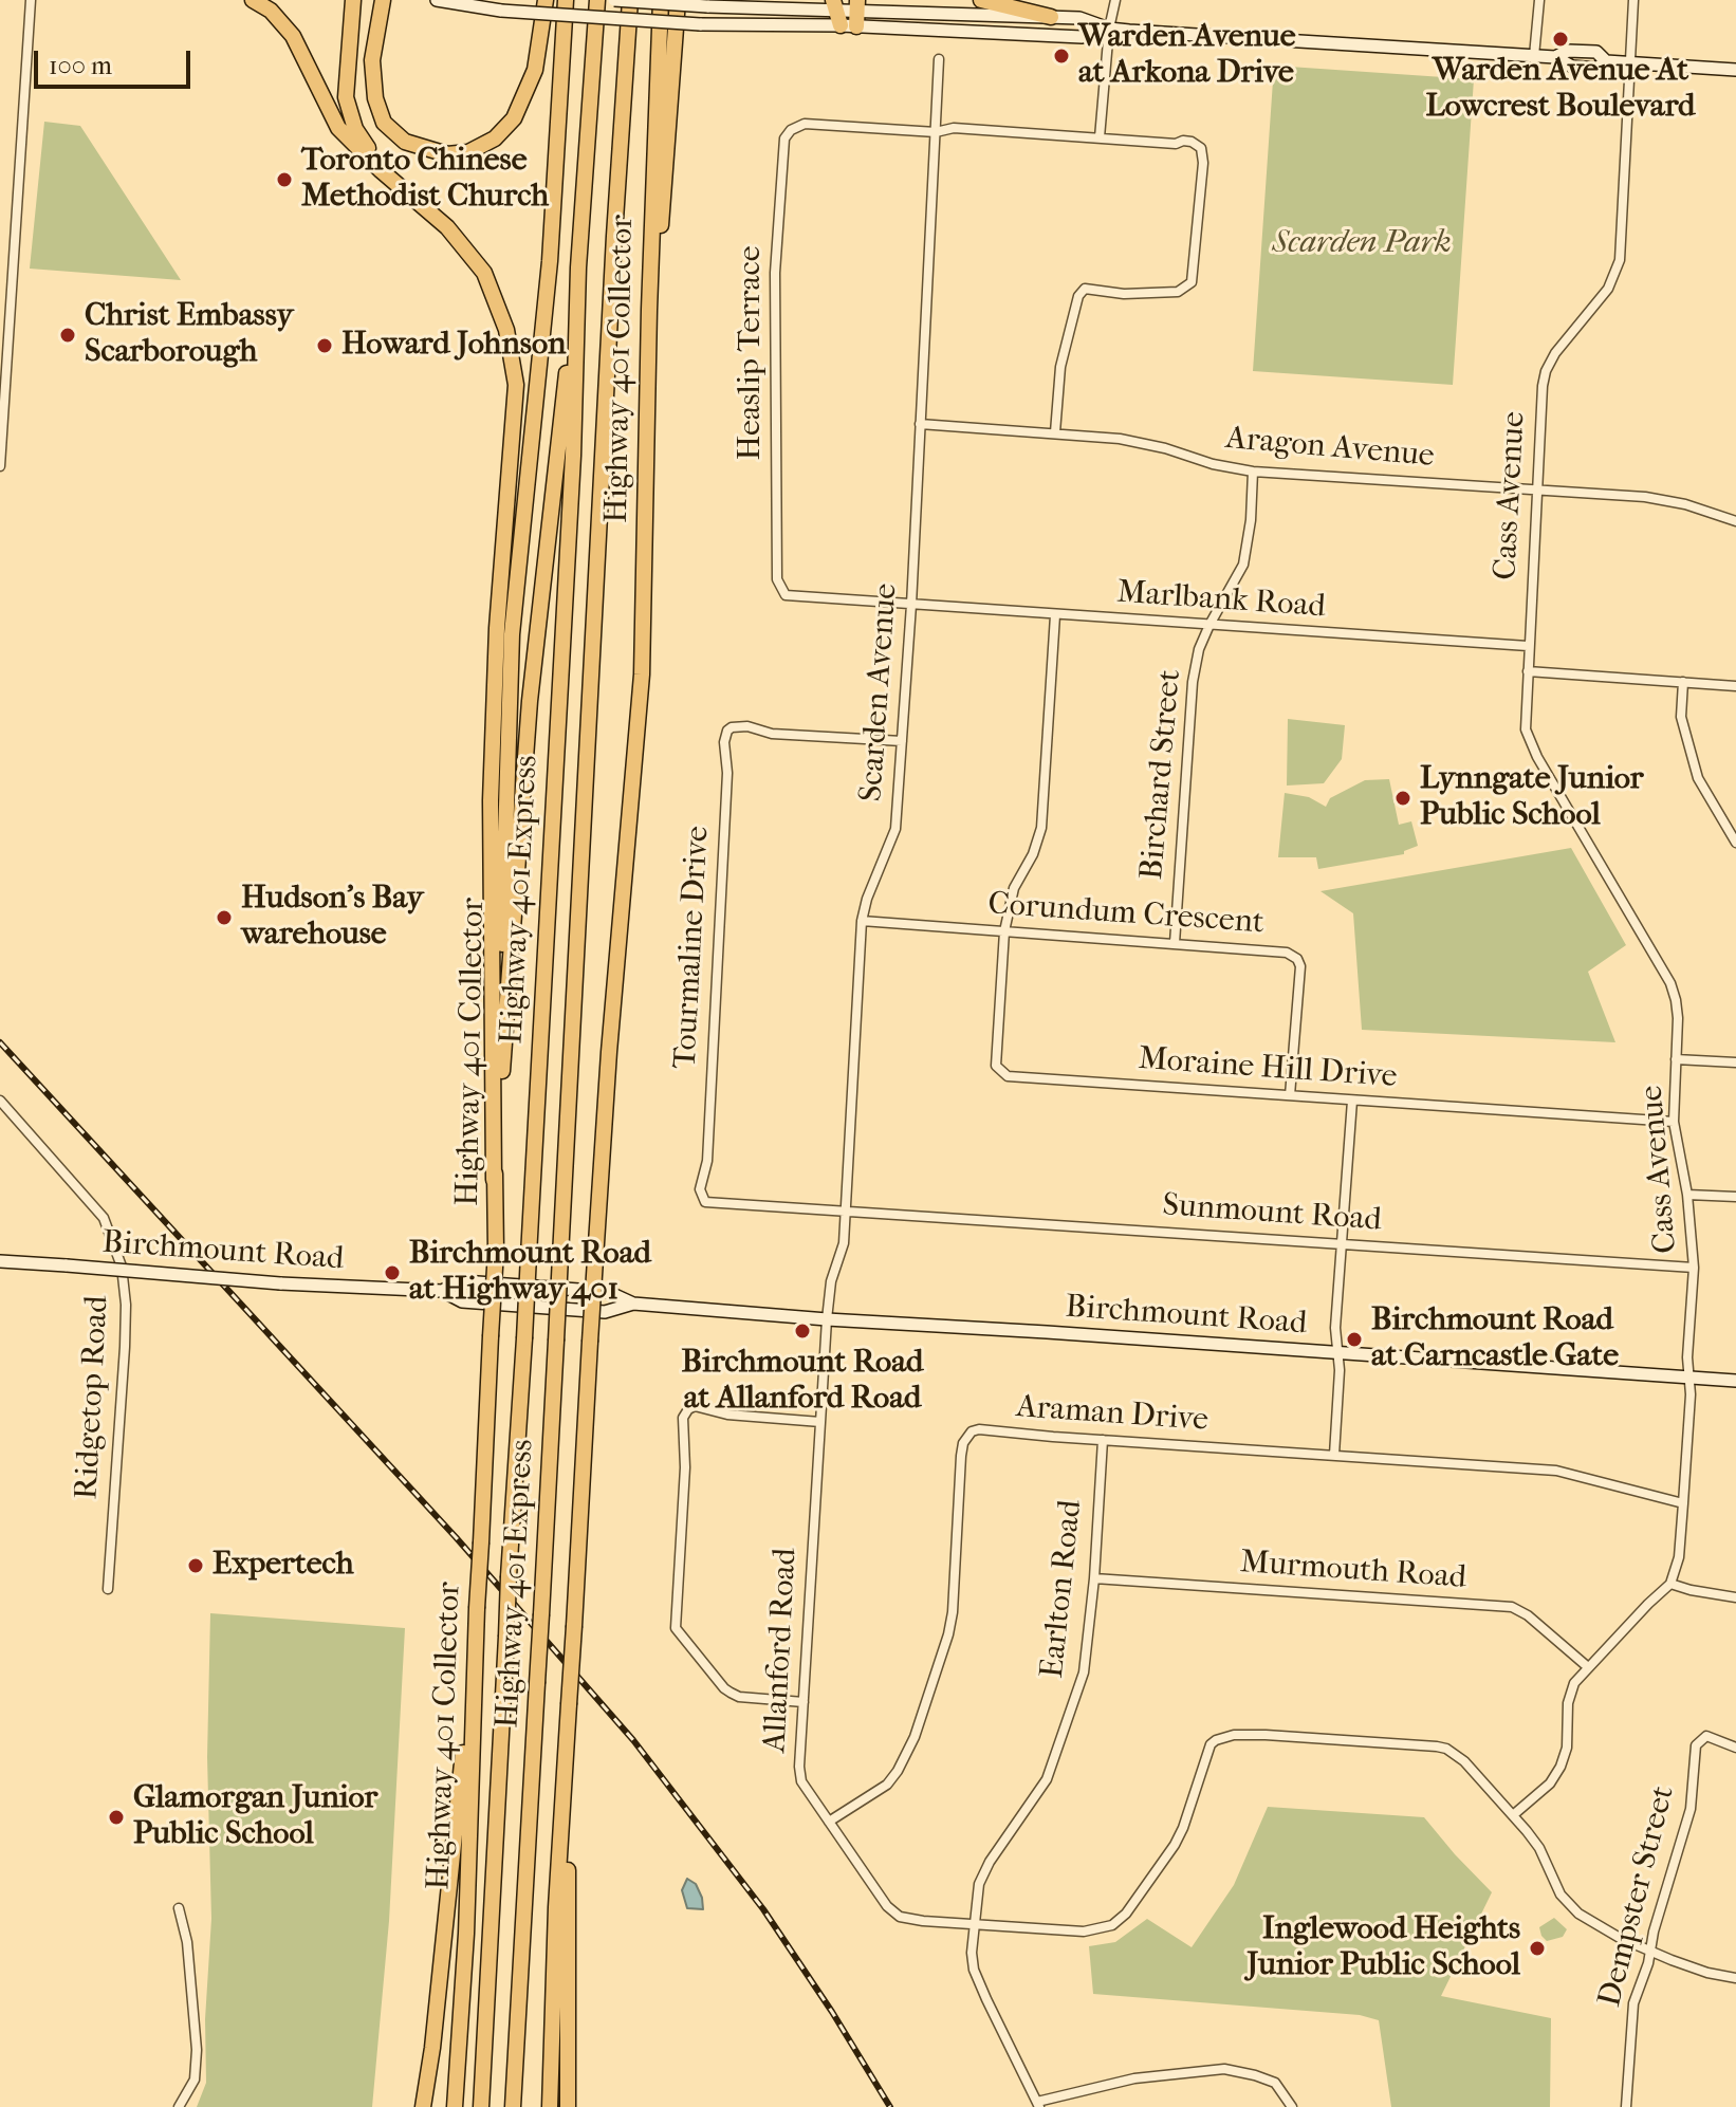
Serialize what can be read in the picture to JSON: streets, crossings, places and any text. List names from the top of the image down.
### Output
{
  "streets": {
    "highway": ["Highway 401 Collector", "Highway 401 Express"],
    "main road": ["Birchmount Road"],
    "street": [
      "Heaslip Terrace",
      "Aragon Avenue",
      "Cass Avenue",
      "Marlbank Road",
      "Scarden Avenue",
      "Birchard Street",
      "Corundum Crescent",
      "Tourmaline Drive",
      "Moraine Hill Drive",
      "Sunmount Road",
      "Ridgetop Road",
      "Araman Drive",
      "Murmouth Road",
      "Earlton Road",
      "Allanford Road",
      "Dempster Street"
    ]
  },
  "crossings": [
    ["Heaslip Terrace", "Marlbank Road"],
    ["Heaslip Terrace", "Scarden Avenue"],
    ["Aragon Avenue", "Cass Avenue"],
    ["Aragon Avenue", "Scarden Avenue"],
    ["Aragon Avenue", "Birchard Street"],
    ["Cass Avenue", "Marlbank Road"],
    ["Cass Avenue", "Moraine Hill Drive"],
    ["Cass Avenue", "Sunmount Road"],
    ["Cass Avenue", "Birchmount Road"],
    ["Cass Avenue", "Araman Drive"],
    ["Marlbank Road", "Scarden Avenue"],
    ["Marlbank Road", "Birchard Street"],
    ["Scarden Avenue", "Corundum Crescent"],
    ["Scarden Avenue", "Tourmaline Drive"],
    ["Scarden Avenue", "Sunmount Road"],
    ["Scarden Avenue", "Birchmount Road"],
    ["Scarden Avenue", "Allanford Road"],
    ["Birchard Street", "Corundum Crescent"],
    ["Corundum Crescent", "Moraine Hill Drive"],
    ["Tourmaline Drive", "Sunmount Road"],
    ["Birchmount Road", "Allanford Road"],
    ["Araman Drive", "Earlton Road"],
    ["Araman Drive", "Allanford Road"],
    ["Murmouth Road", "Earlton Road"],
    ["Earlton Road", "Allanford Road"],
    ["Allanford Road", "Dempster Street"]
  ],
  "parks": ["Scarden Park"],
  "places": [
    "Warden Avenue At Lowcrest Boulevard",
    "Warden Avenue at Arkona Drive",
    "Toronto Chinese Methodist Church",
    "Christ Embassy Scarborough",
    "Howard Johnson",
    "Lynngate Junior Public School",
    "Hudson's Bay warehouse",
    "Birchmount Road at Highway 401",
    "Birchmount Road at Allanford Road",
    "Birchmount Road at Carncastle Gate",
    "Expertech",
    "Glamorgan Junior Public School",
    "Inglewood Heights Junior Public School"
  ],
  "scale_bar": "100 m"
}
